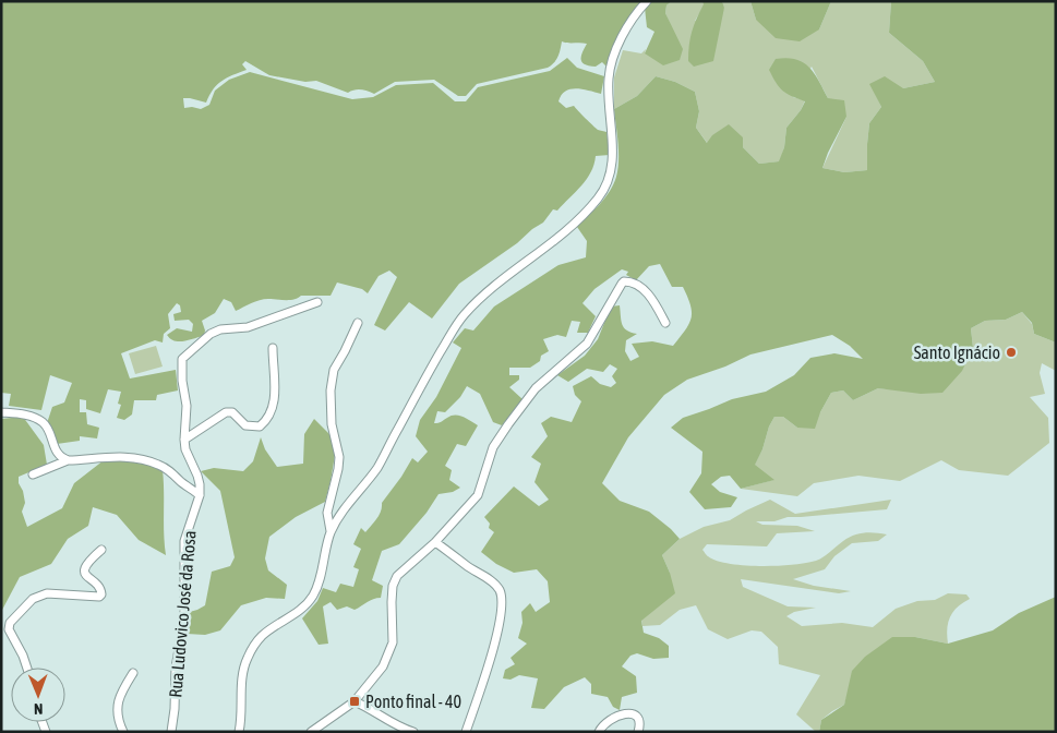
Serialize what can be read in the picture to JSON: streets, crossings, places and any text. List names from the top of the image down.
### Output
{
  "streets": {
    "street": ["Rua Ludovico José da Rosa"]
  },
  "places": {
    "other": ["Santo Ignácio"],
    "transit": ["Ponto final - 40"]
  },
  "north": "bottom"
}
